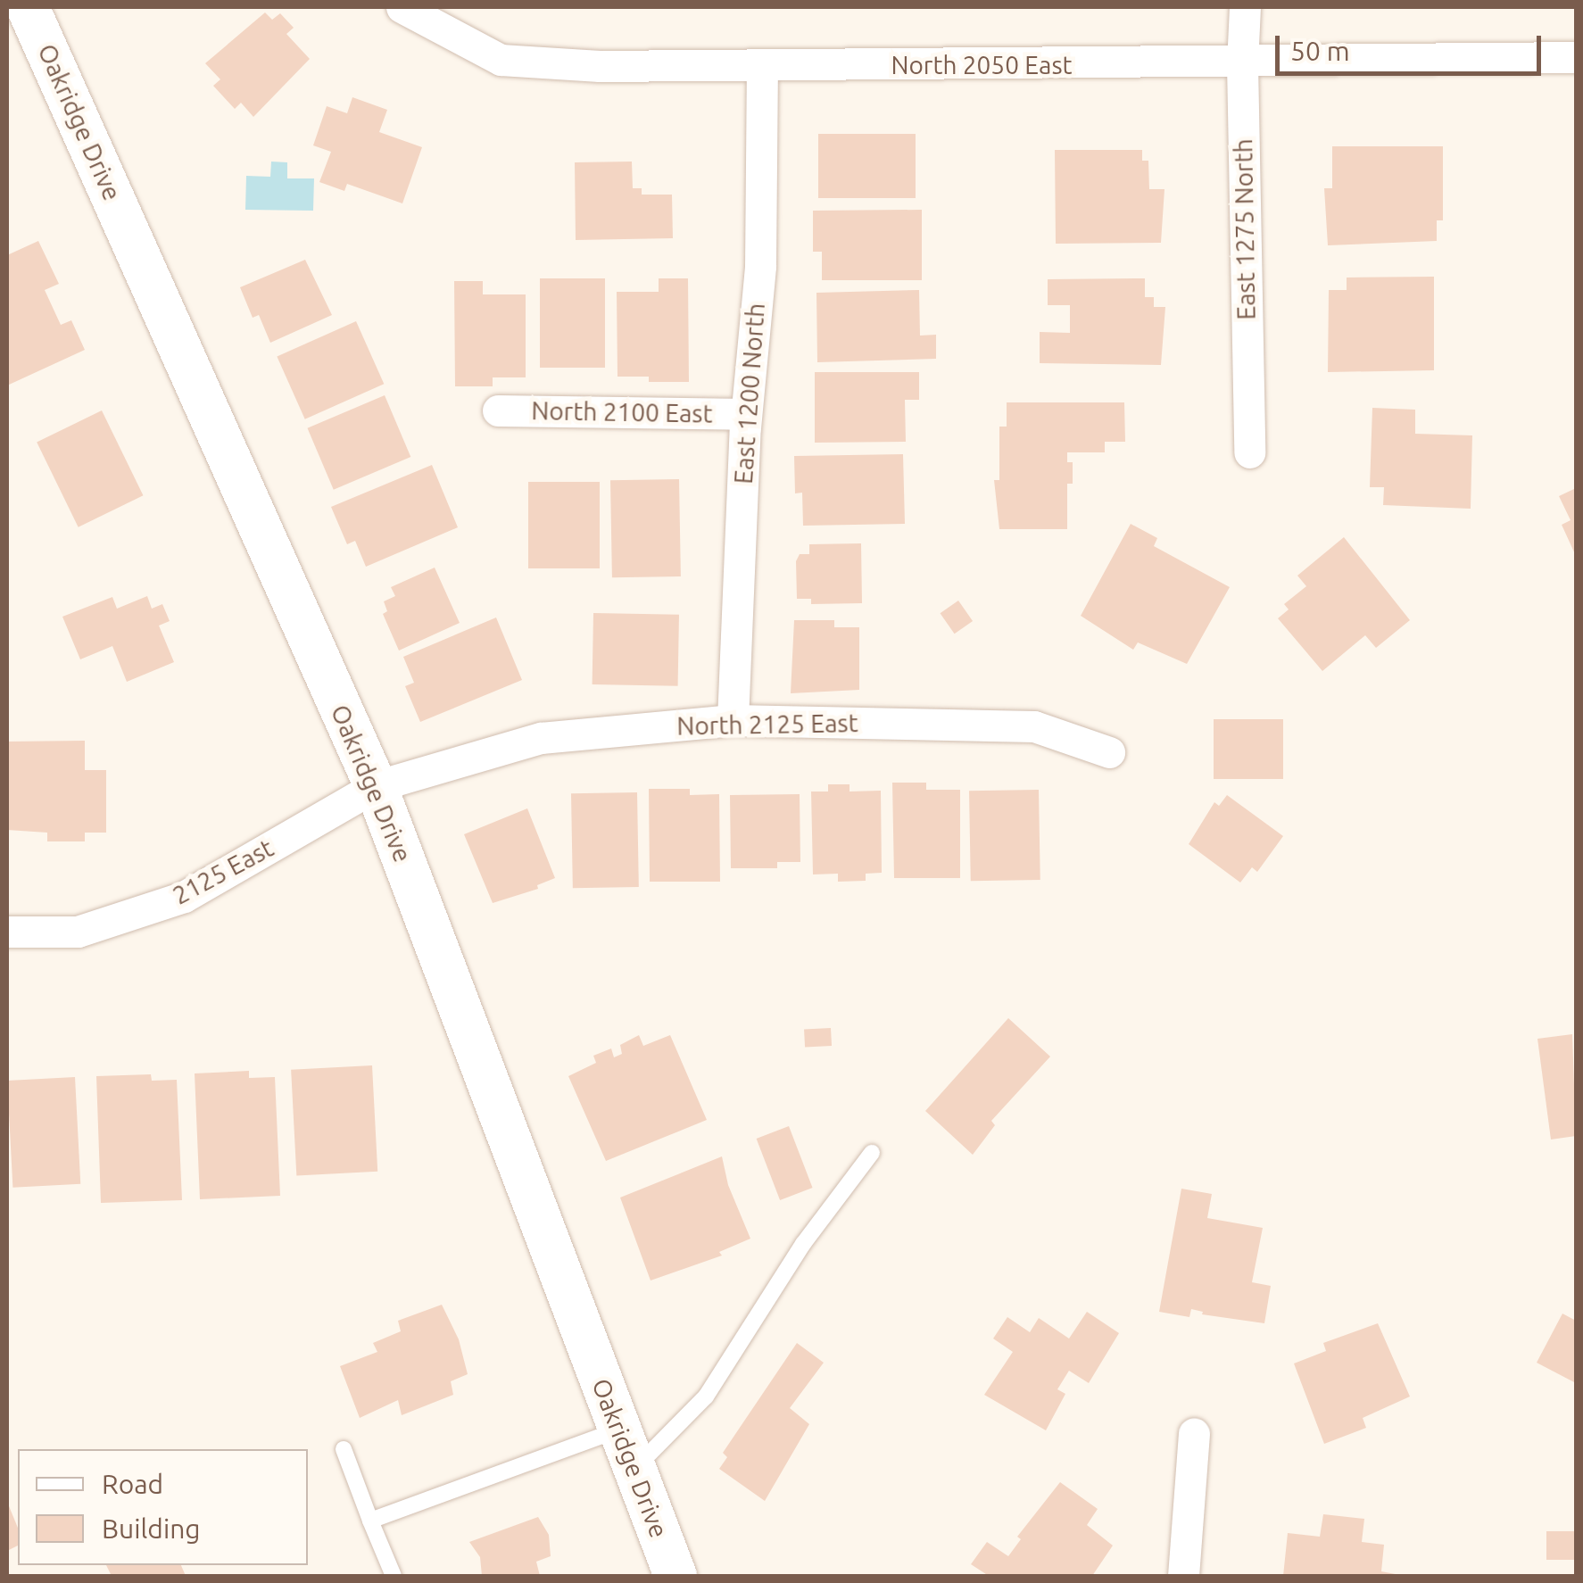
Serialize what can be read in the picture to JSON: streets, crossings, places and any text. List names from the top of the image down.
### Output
{
  "streets": {
    "street": [
      "North 2050 East",
      "Oakridge Drive",
      "East 1275 North",
      "East 1200 North",
      "North 2100 East",
      "North 2125 East",
      "2125 East"
    ]
  },
  "crossings": [
    ["North 2050 East", "East 1275 North"],
    ["North 2050 East", "East 1200 North"],
    ["Oakridge Drive", "North 2125 East"],
    ["Oakridge Drive", "2125 East"],
    ["East 1200 North", "North 2100 East"],
    ["East 1200 North", "North 2125 East"],
    ["North 2125 East", "2125 East"]
  ],
  "legend": ["Road", "Building"],
  "scale_bar": "50 m"
}
